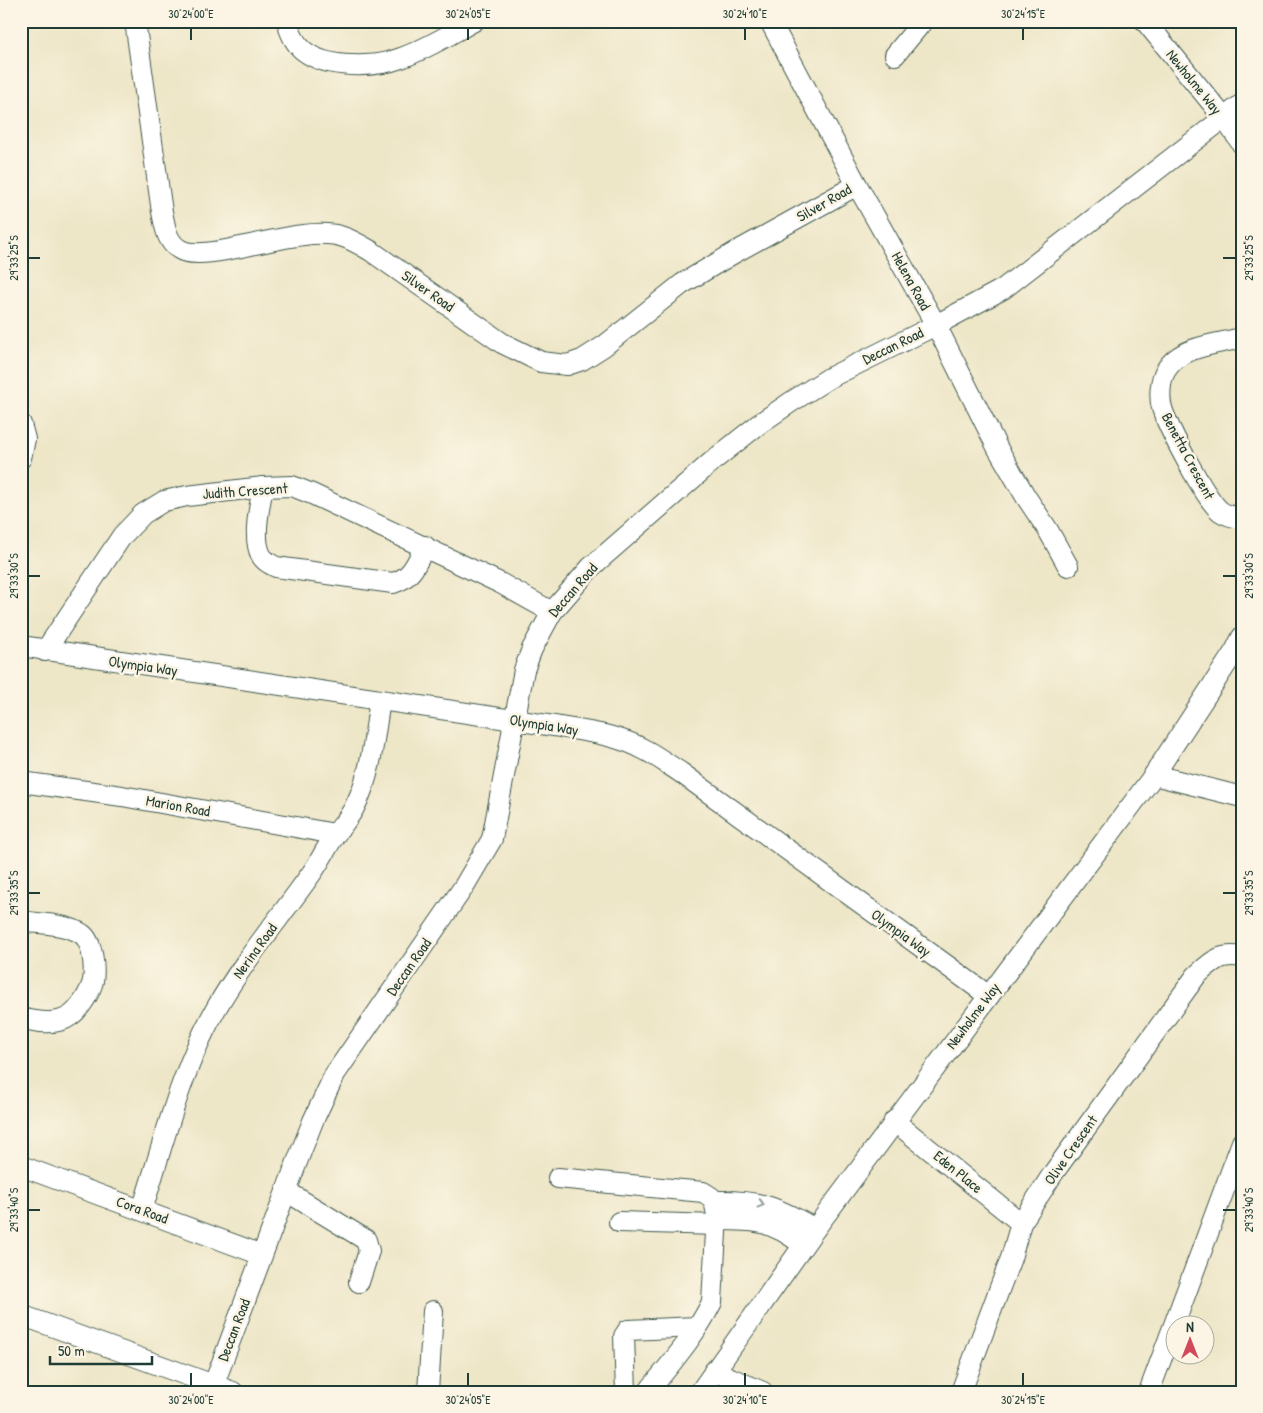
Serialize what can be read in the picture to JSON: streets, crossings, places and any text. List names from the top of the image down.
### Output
{
  "streets": {
    "street": [
      "Newholme Way",
      "Silver Road",
      "Helena Road",
      "Deccan Road",
      "Benetta Crescent",
      "Judith Crescent",
      "Olympia Way",
      "Marion Road",
      "Nerina Road",
      "Olive Crescent",
      "Eden Place",
      "Cora Road"
    ]
  },
  "crossings": [
    ["Newholme Way", "Deccan Road"],
    ["Newholme Way", "Olympia Way"],
    ["Newholme Way", "Eden Place"],
    ["Silver Road", "Helena Road"],
    ["Helena Road", "Deccan Road"],
    ["Deccan Road", "Judith Crescent"],
    ["Deccan Road", "Olympia Way"],
    ["Deccan Road", "Cora Road"],
    ["Judith Crescent", "Olympia Way"],
    ["Olympia Way", "Nerina Road"],
    ["Marion Road", "Nerina Road"],
    ["Nerina Road", "Cora Road"],
    ["Olive Crescent", "Eden Place"]
  ],
  "scale_bar": "50 m",
  "north": "top",
  "coordinates": [
    "30°24'00\"E",
    "30°24'05\"E",
    "30°24'10\"E",
    "30°24'15\"E",
    "29°33'25\"S",
    "29°33'30\"S",
    "29°33'35\"S",
    "29°33'40\"S"
  ]
}
